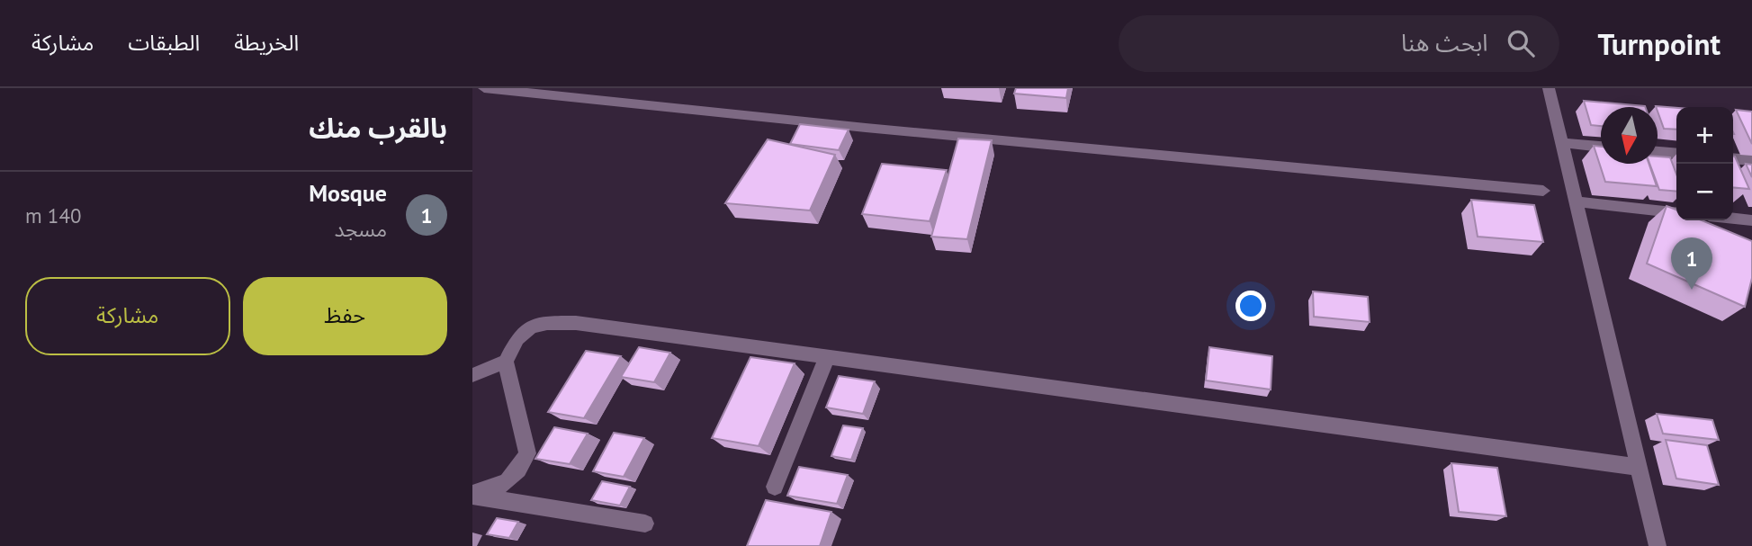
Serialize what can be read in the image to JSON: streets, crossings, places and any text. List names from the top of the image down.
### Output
{
  "north": "bottom",
  "page": {
    "header": "Turnpoint",
    "search": "ابحث هنا",
    "nav": ["الخريطة", "الطبقات", "مشاركة"],
    "heading": "بالقرب منك",
    "map_buttons": ["+", "−"],
    "list": [
      {
        "mark": "1",
        "name": "Mosque",
        "note": "مسجد",
        "value": "140 m"
      }
    ],
    "pins": "1",
    "buttons": ["حفظ", "مشاركة"]
  }
}
